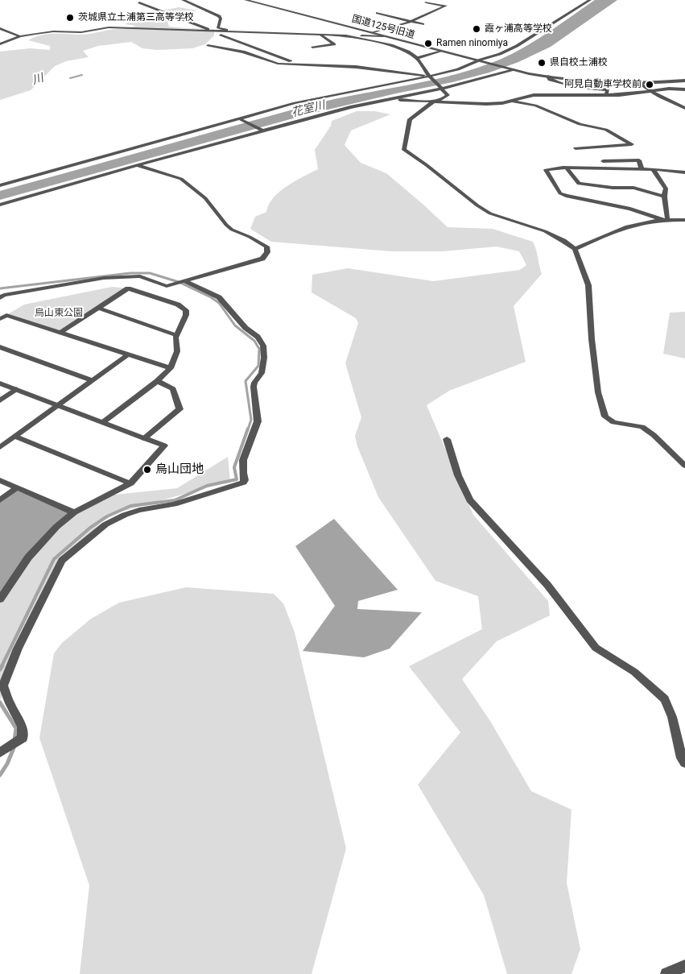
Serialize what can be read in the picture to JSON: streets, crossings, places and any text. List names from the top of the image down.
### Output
{
  "streets": {
    "street": ["国道125号旧道"]
  },
  "water": ["川", "花室川"],
  "parks": ["烏山東公園"],
  "places": [
    "茨城県立土浦第三高等学校",
    "霞ヶ浦高等学校",
    "Ramen ninomiya",
    "県自校土浦校",
    "阿見自動車学校前",
    "烏山団地"
  ]
}
